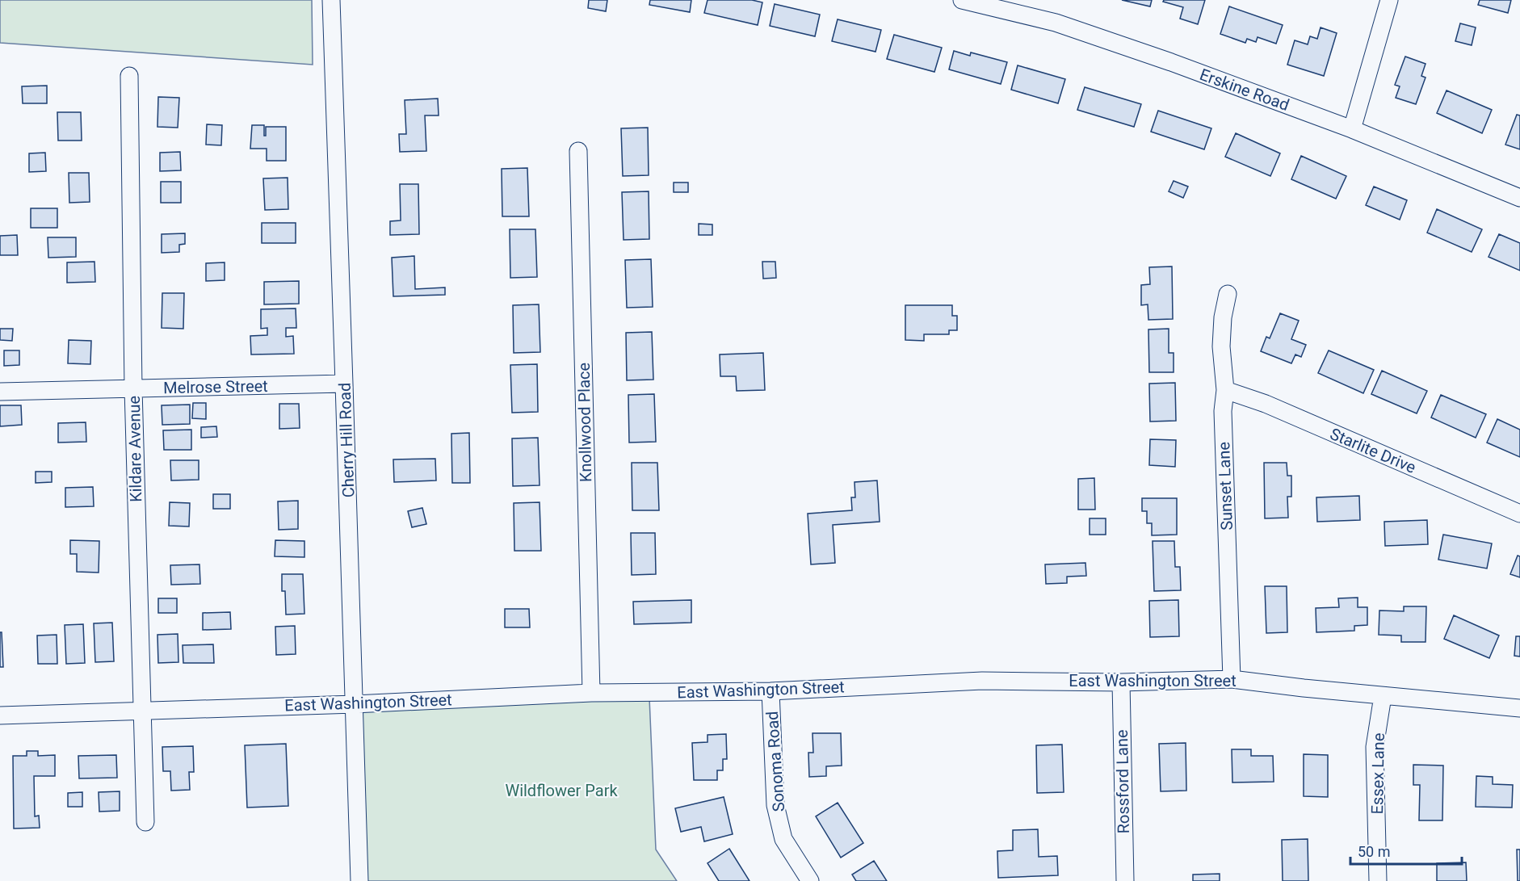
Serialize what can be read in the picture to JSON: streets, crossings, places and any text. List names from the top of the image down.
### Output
{
  "streets": {
    "street": [
      "Erskine Road",
      "Melrose Street",
      "Knollwood Place",
      "Cherry Hill Road",
      "Kildare Avenue",
      "Starlite Drive",
      "Sunset Lane",
      "East Washington Street",
      "Sonoma Road",
      "Essex Lane",
      "Rossford Lane"
    ]
  },
  "crossings": [
    ["Melrose Street", "Cherry Hill Road"],
    ["Melrose Street", "Kildare Avenue"],
    ["Knollwood Place", "East Washington Street"],
    ["Cherry Hill Road", "East Washington Street"],
    ["Kildare Avenue", "East Washington Street"],
    ["Starlite Drive", "Sunset Lane"],
    ["Sunset Lane", "East Washington Street"],
    ["East Washington Street", "Sonoma Road"],
    ["East Washington Street", "Essex Lane"],
    ["East Washington Street", "Rossford Lane"]
  ],
  "parks": ["Wildflower Park"],
  "scale_bar": "50 m"
}
